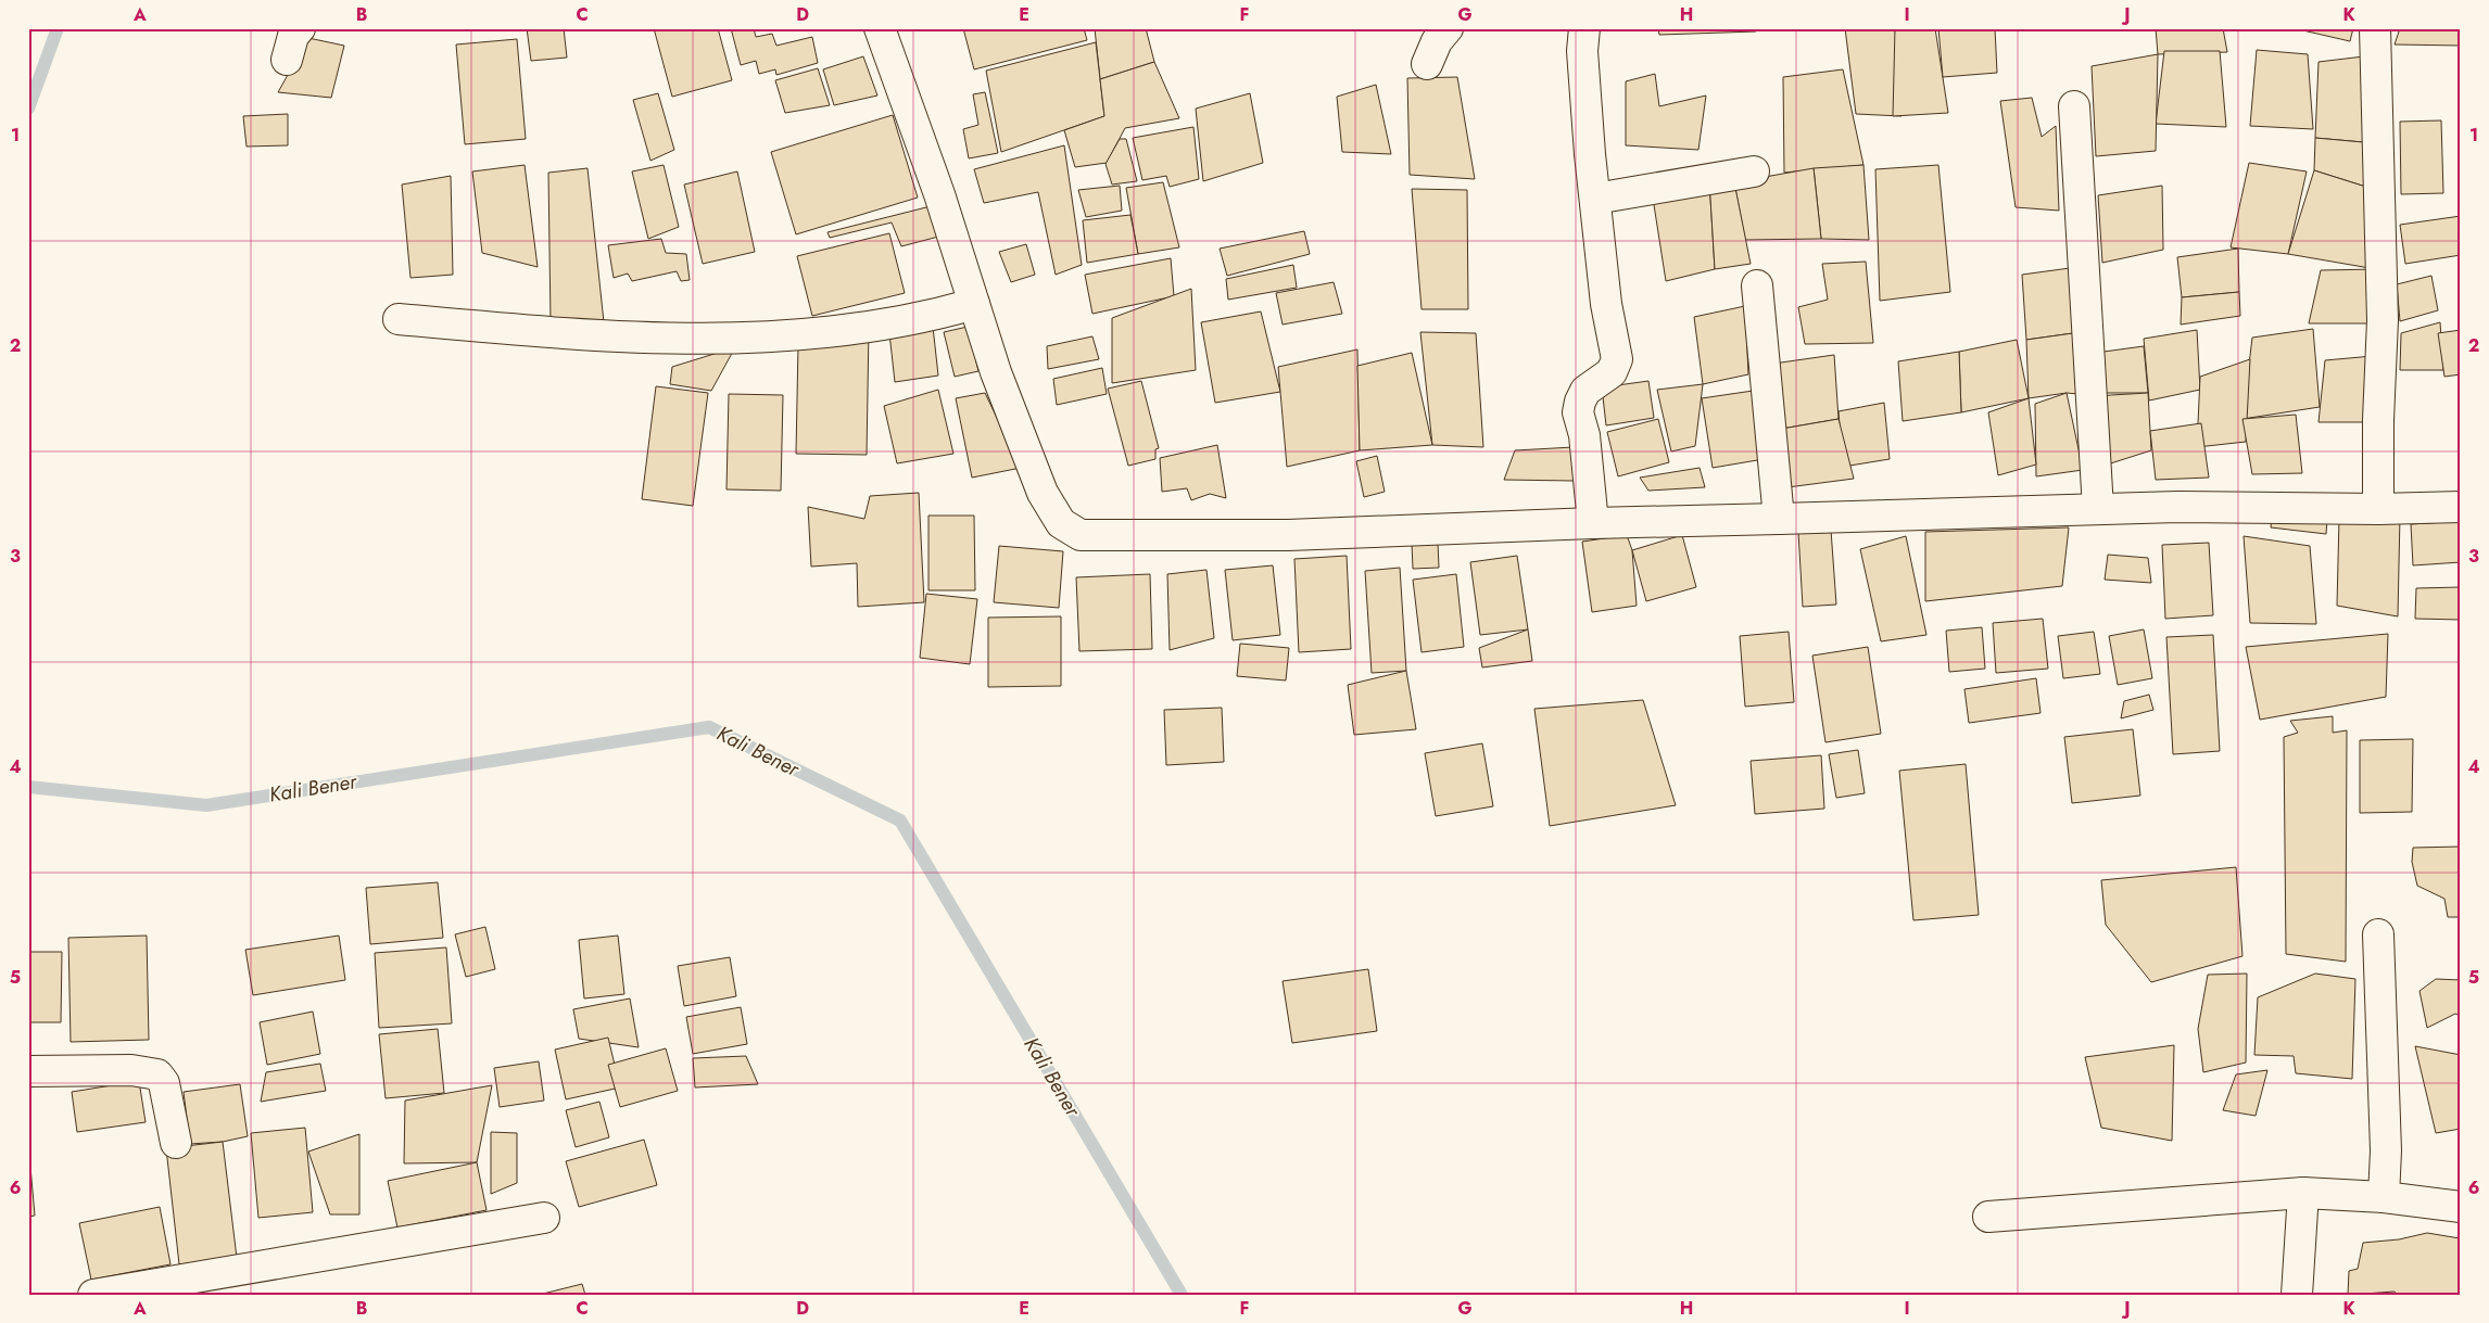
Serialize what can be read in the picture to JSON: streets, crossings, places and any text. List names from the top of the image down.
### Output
{
  "water": ["Kali Bener"],
  "grid": {
    "columns": [
      "A",
      "B",
      "C",
      "D",
      "E",
      "F",
      "G",
      "H",
      "I",
      "J",
      "K"
    ],
    "rows": [
      "1",
      "2",
      "3",
      "4",
      "5",
      "6"
    ]
  }
}
